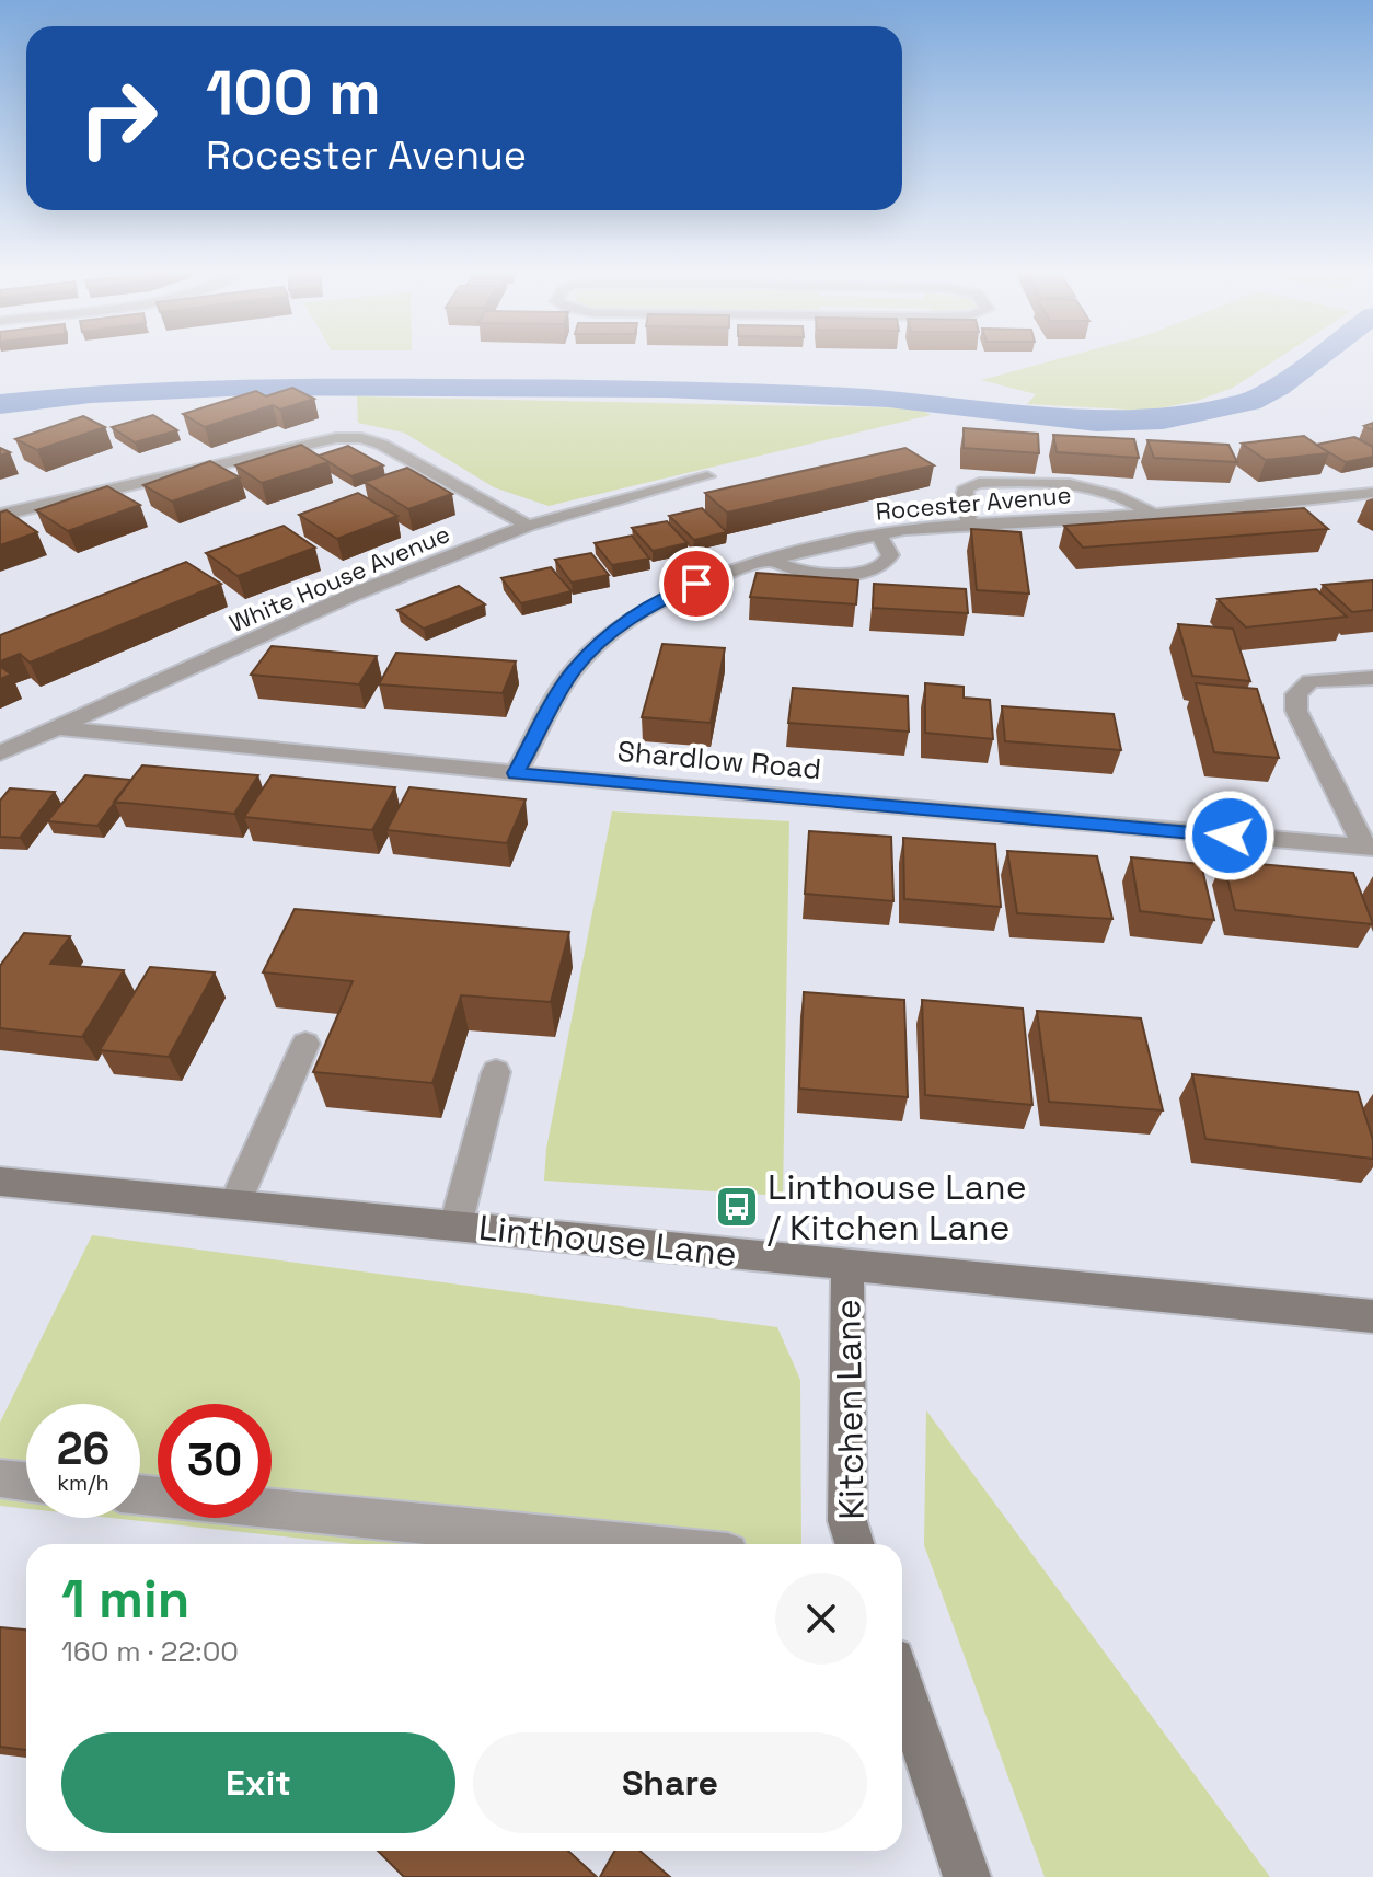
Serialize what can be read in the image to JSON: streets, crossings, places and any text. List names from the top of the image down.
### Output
{
  "streets": {
    "street": [
      "Rocester Avenue",
      "White House Avenue",
      "Shardlow Road",
      "Linthouse Lane",
      "Kitchen Lane"
    ]
  },
  "crossings": [
    ["Rocester Avenue", "Shardlow Road"],
    ["White House Avenue", "Shardlow Road"],
    ["Linthouse Lane", "Kitchen Lane"]
  ],
  "places": {
    "bus stop": ["Linthouse Lane / Kitchen Lane"]
  },
  "page": {
    "turn": ["100 m", "Rocester Avenue"],
    "speed": "26 km/h",
    "limit": "30",
    "heading": ["1 min", "160 m · 22:00"],
    "buttons": ["Exit", "Share"]
  }
}
